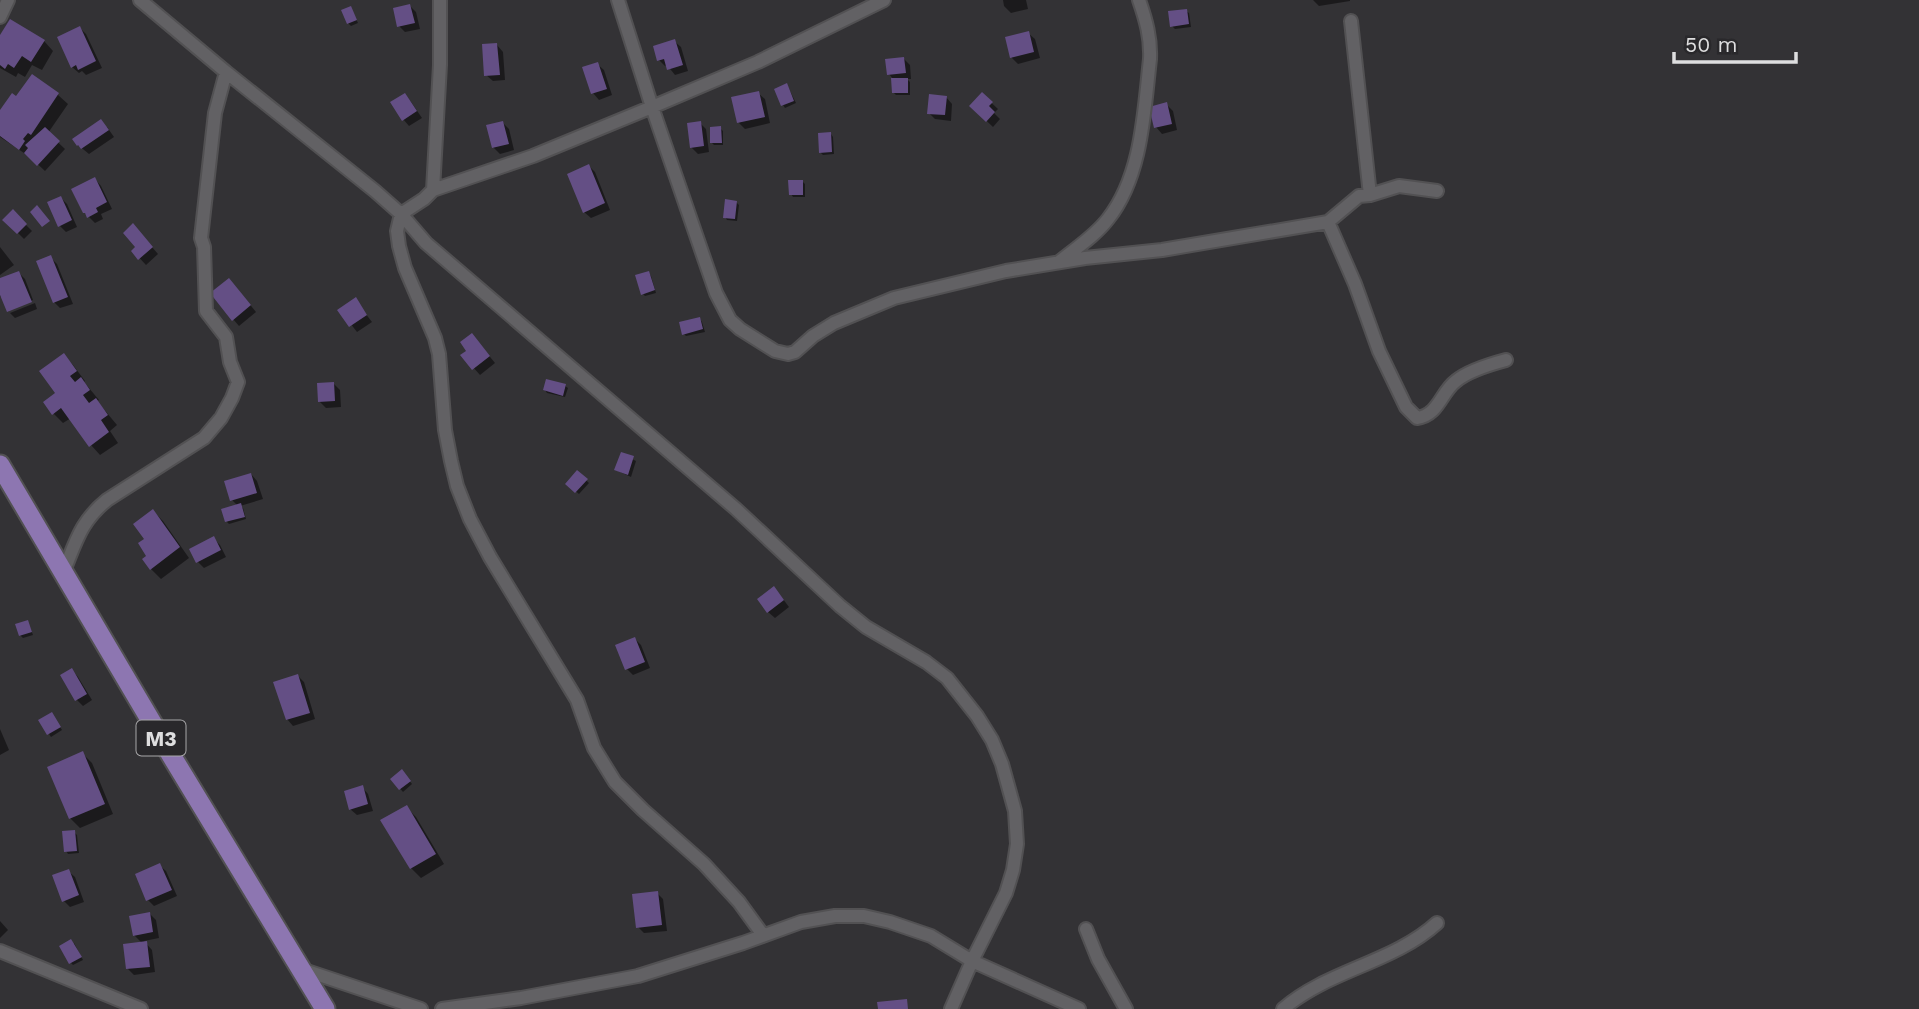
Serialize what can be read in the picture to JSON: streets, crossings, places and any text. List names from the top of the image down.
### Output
{
  "streets": {
    "main road": ["M3"]
  },
  "scale_bar": "50 m"
}
